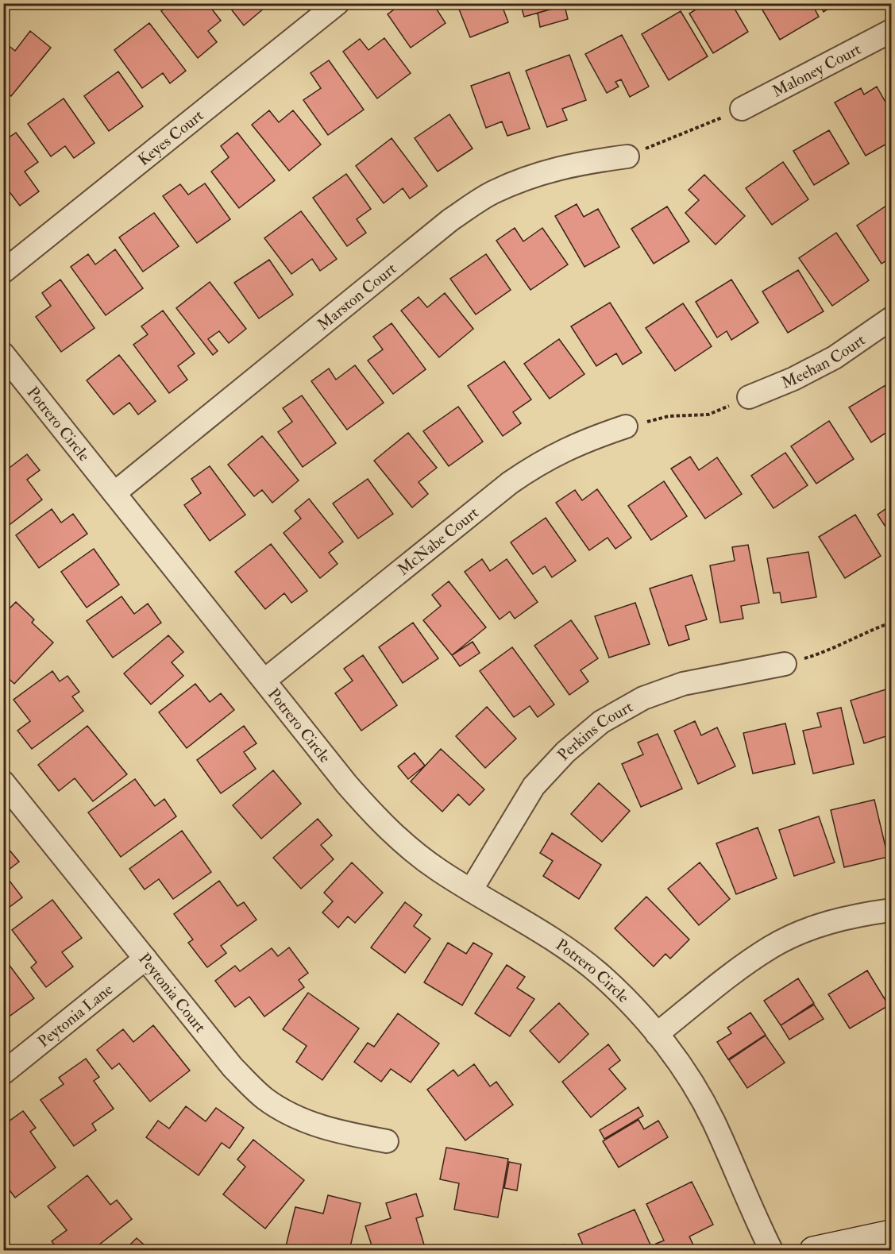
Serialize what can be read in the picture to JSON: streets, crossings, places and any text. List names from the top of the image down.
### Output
{
  "streets": {
    "street": [
      "Maloney Court",
      "Keyes Court",
      "Marston Court",
      "Meehan Court",
      "Potrero Circle",
      "McNabe Court",
      "Perkins Court",
      "Peytonia Court",
      "Peytonia Lane"
    ]
  },
  "crossings": [
    ["Marston Court", "Potrero Circle"],
    ["Potrero Circle", "McNabe Court"],
    ["Potrero Circle", "Perkins Court"],
    ["Peytonia Court", "Peytonia Lane"]
  ]
}
